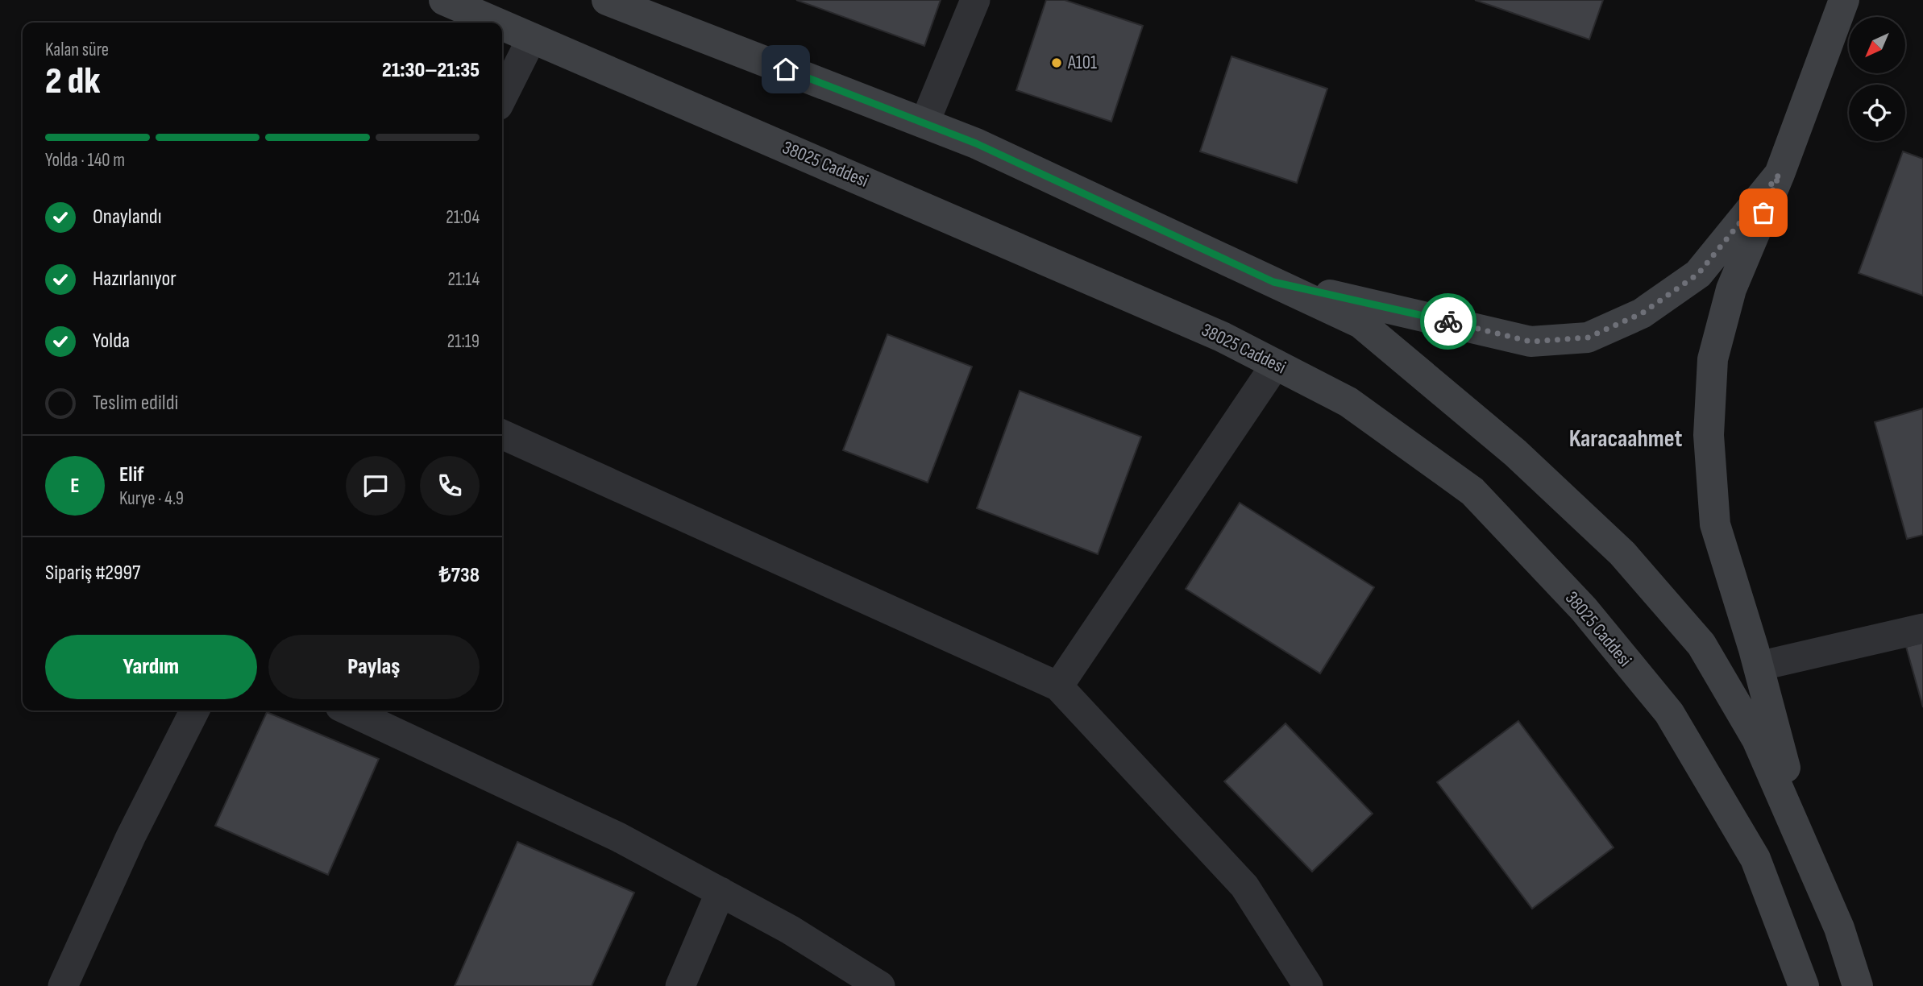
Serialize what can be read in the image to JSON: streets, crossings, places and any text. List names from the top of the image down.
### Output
{
  "streets": {
    "main road": ["38025 Caddesi"]
  },
  "districts": ["Karacaahmet"],
  "places": ["A101"],
  "north": "bottom left",
  "page": {
    "heading": ["2 dk", "Kalan süre", "21:30–21:35"],
    "panel": [
      "Elif",
      "Kurye · 4.9",
      "Sipariş #2997",
      "₺738"
    ],
    "bar": "Yolda · 140 m",
    "list": [
      ["Onaylandı", "21:04"],
      ["Hazırlanıyor", "21:14"],
      ["Yolda", "21:19"],
      "Teslim edildi"
    ],
    "round": "E",
    "buttons": ["Yardım", "Paylaş"]
  }
}
